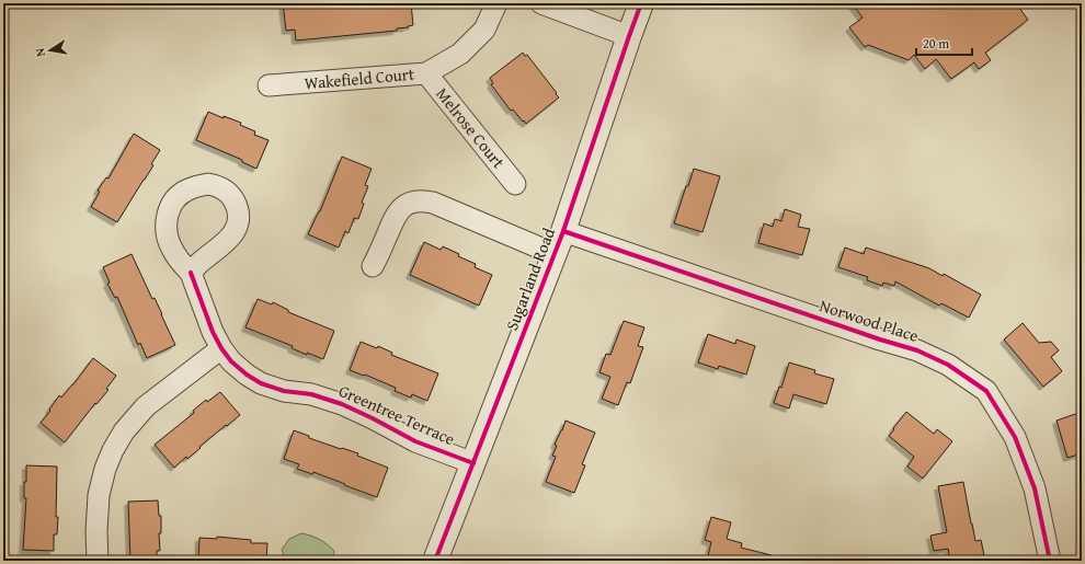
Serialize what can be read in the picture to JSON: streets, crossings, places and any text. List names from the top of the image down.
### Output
{
  "streets": {
    "street": [
      "Wakefield Court",
      "Melrose Court",
      "Sugarland Road",
      "Norwood Place",
      "Greentree Terrace"
    ]
  },
  "crossings": [
    ["Wakefield Court", "Melrose Court"],
    ["Sugarland Road", "Norwood Place"],
    ["Sugarland Road", "Greentree Terrace"]
  ],
  "scale_bar": "20 m",
  "north": "left"
}
